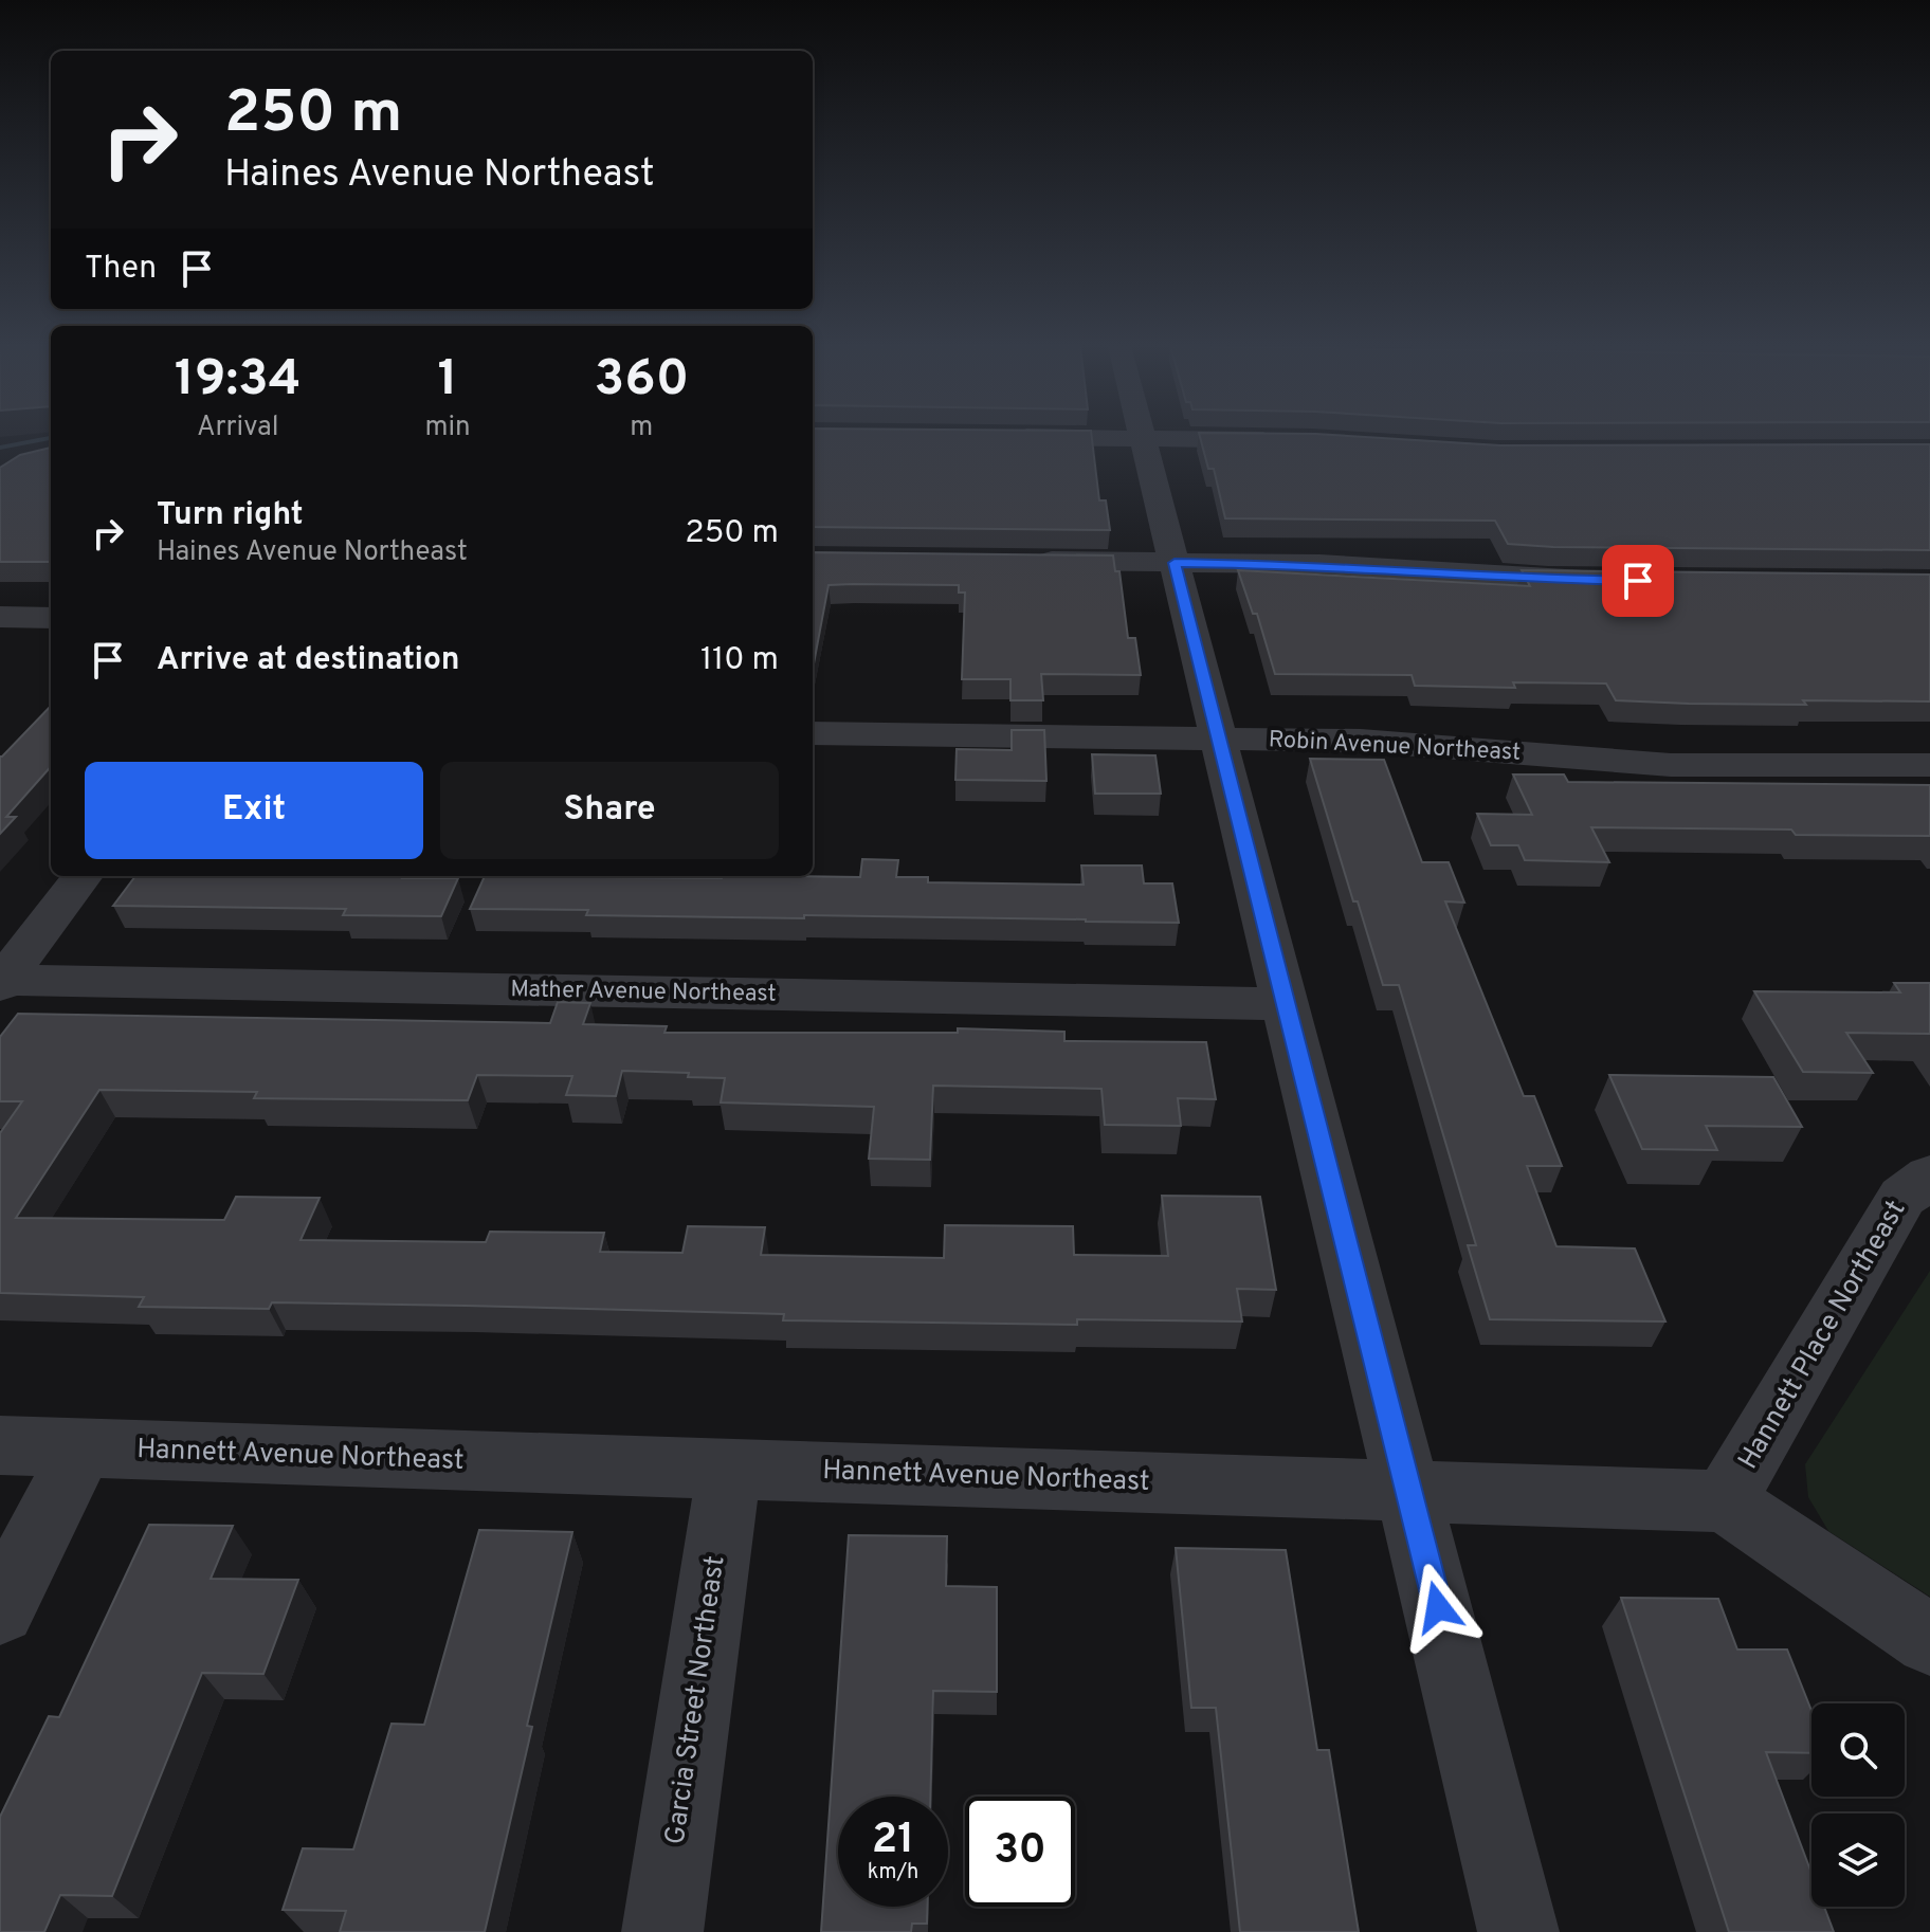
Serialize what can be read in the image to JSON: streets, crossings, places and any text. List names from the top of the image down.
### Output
{
  "streets": {
    "street": [
      "Robin Avenue Northeast",
      "Mather Avenue Northeast",
      "Hannett Place Northeast",
      "Hannett Avenue Northeast",
      "Garcia Street Northeast"
    ]
  },
  "crossings": [
    ["Hannett Place Northeast", "Hannett Avenue Northeast"],
    ["Hannett Avenue Northeast", "Garcia Street Northeast"]
  ],
  "page": {
    "turn": ["250 m", "Haines Avenue Northeast"],
    "then": "Then",
    "eta": [
      "19:34",
      "Arrival",
      "1",
      "min",
      "360",
      "m"
    ],
    "list": [
      {
        "name": "Turn right",
        "note": "Haines Avenue Northeast",
        "value": "250 m"
      },
      {
        "name": "Arrive at destination",
        "value": "110 m"
      }
    ],
    "buttons": ["Exit", "Share"],
    "speed": "21 km/h",
    "limit": "30"
  }
}
